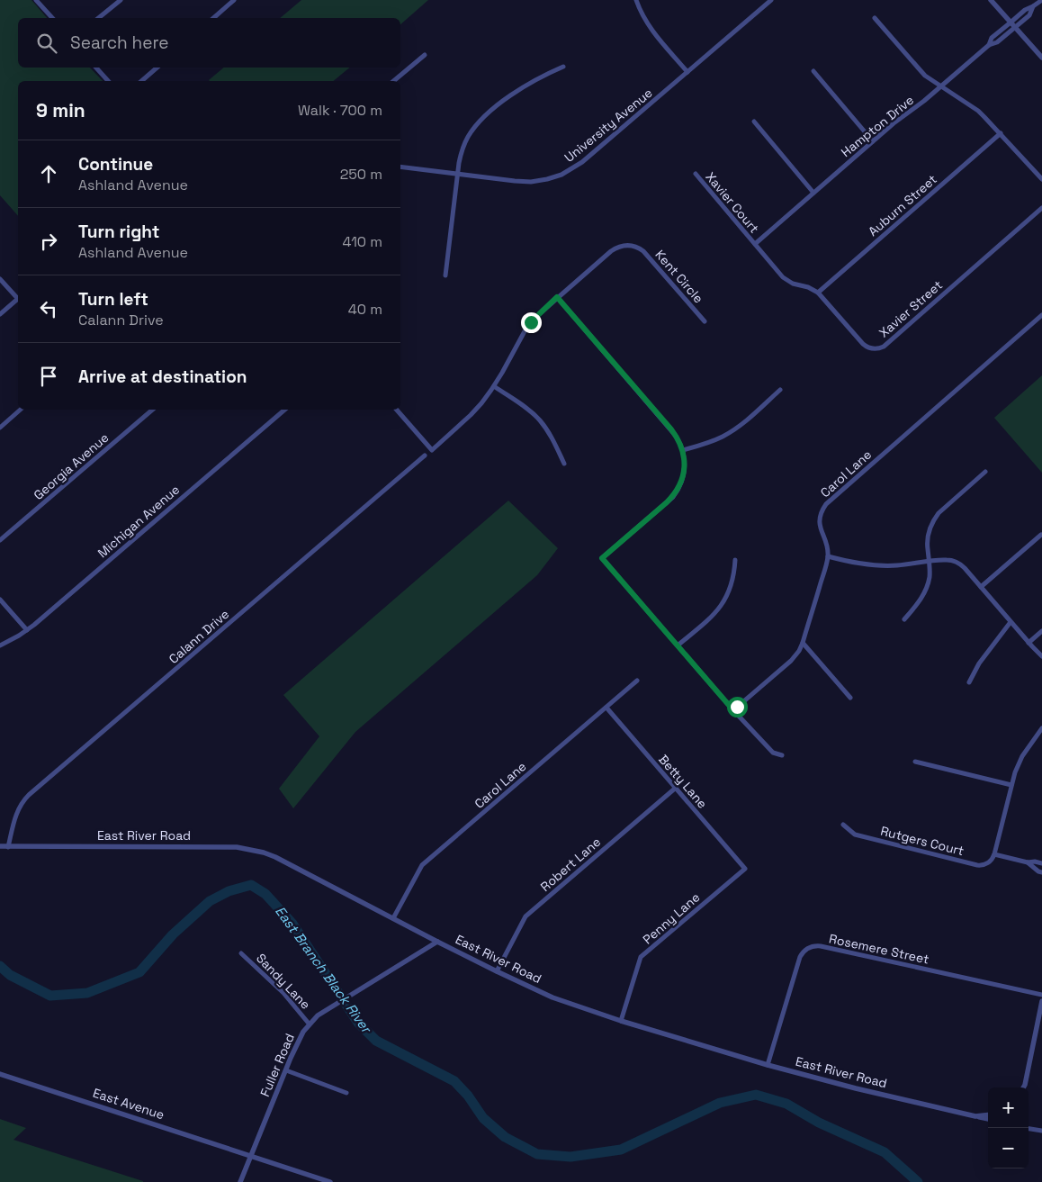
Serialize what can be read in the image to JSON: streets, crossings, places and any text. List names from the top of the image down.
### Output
{
  "streets": {
    "street": [
      "University Avenue",
      "Hampton Drive",
      "Xavier Court",
      "Auburn Street",
      "Kent Circle",
      "Xavier Street",
      "Georgia Avenue",
      "Carol Lane",
      "Michigan Avenue",
      "Calann Drive",
      "Betty Lane",
      "East River Road",
      "Rutgers Court",
      "Robert Lane",
      "Penny Lane",
      "Rosemere Street",
      "Sandy Lane",
      "Fuller Road",
      "East Avenue"
    ]
  },
  "crossings": [
    ["Hampton Drive", "Xavier Court"],
    ["Hampton Drive", "Xavier Street"],
    ["Xavier Court", "Xavier Street"],
    ["Auburn Street", "Xavier Street"],
    ["Carol Lane", "Betty Lane"],
    ["Carol Lane", "East River Road"],
    ["Calann Drive", "East River Road"],
    ["Betty Lane", "Robert Lane"],
    ["Betty Lane", "Penny Lane"],
    ["East River Road", "Robert Lane"],
    ["East River Road", "Penny Lane"],
    ["East River Road", "Rosemere Street"],
    ["East River Road", "Fuller Road"],
    ["Sandy Lane", "Fuller Road"],
    ["Fuller Road", "East Avenue"]
  ],
  "water": ["East Branch Black River"],
  "page": {
    "search": "Search here",
    "heading": ["9 min", "Walk · 700 m"],
    "list": [
      ["Continue", "Ashland Avenue", "250 m"],
      ["Turn right", "Ashland Avenue", "410 m"],
      ["Turn left", "Calann Drive", "40 m"],
      "Arrive at destination"
    ],
    "map_buttons": ["+", "−"]
  }
}
